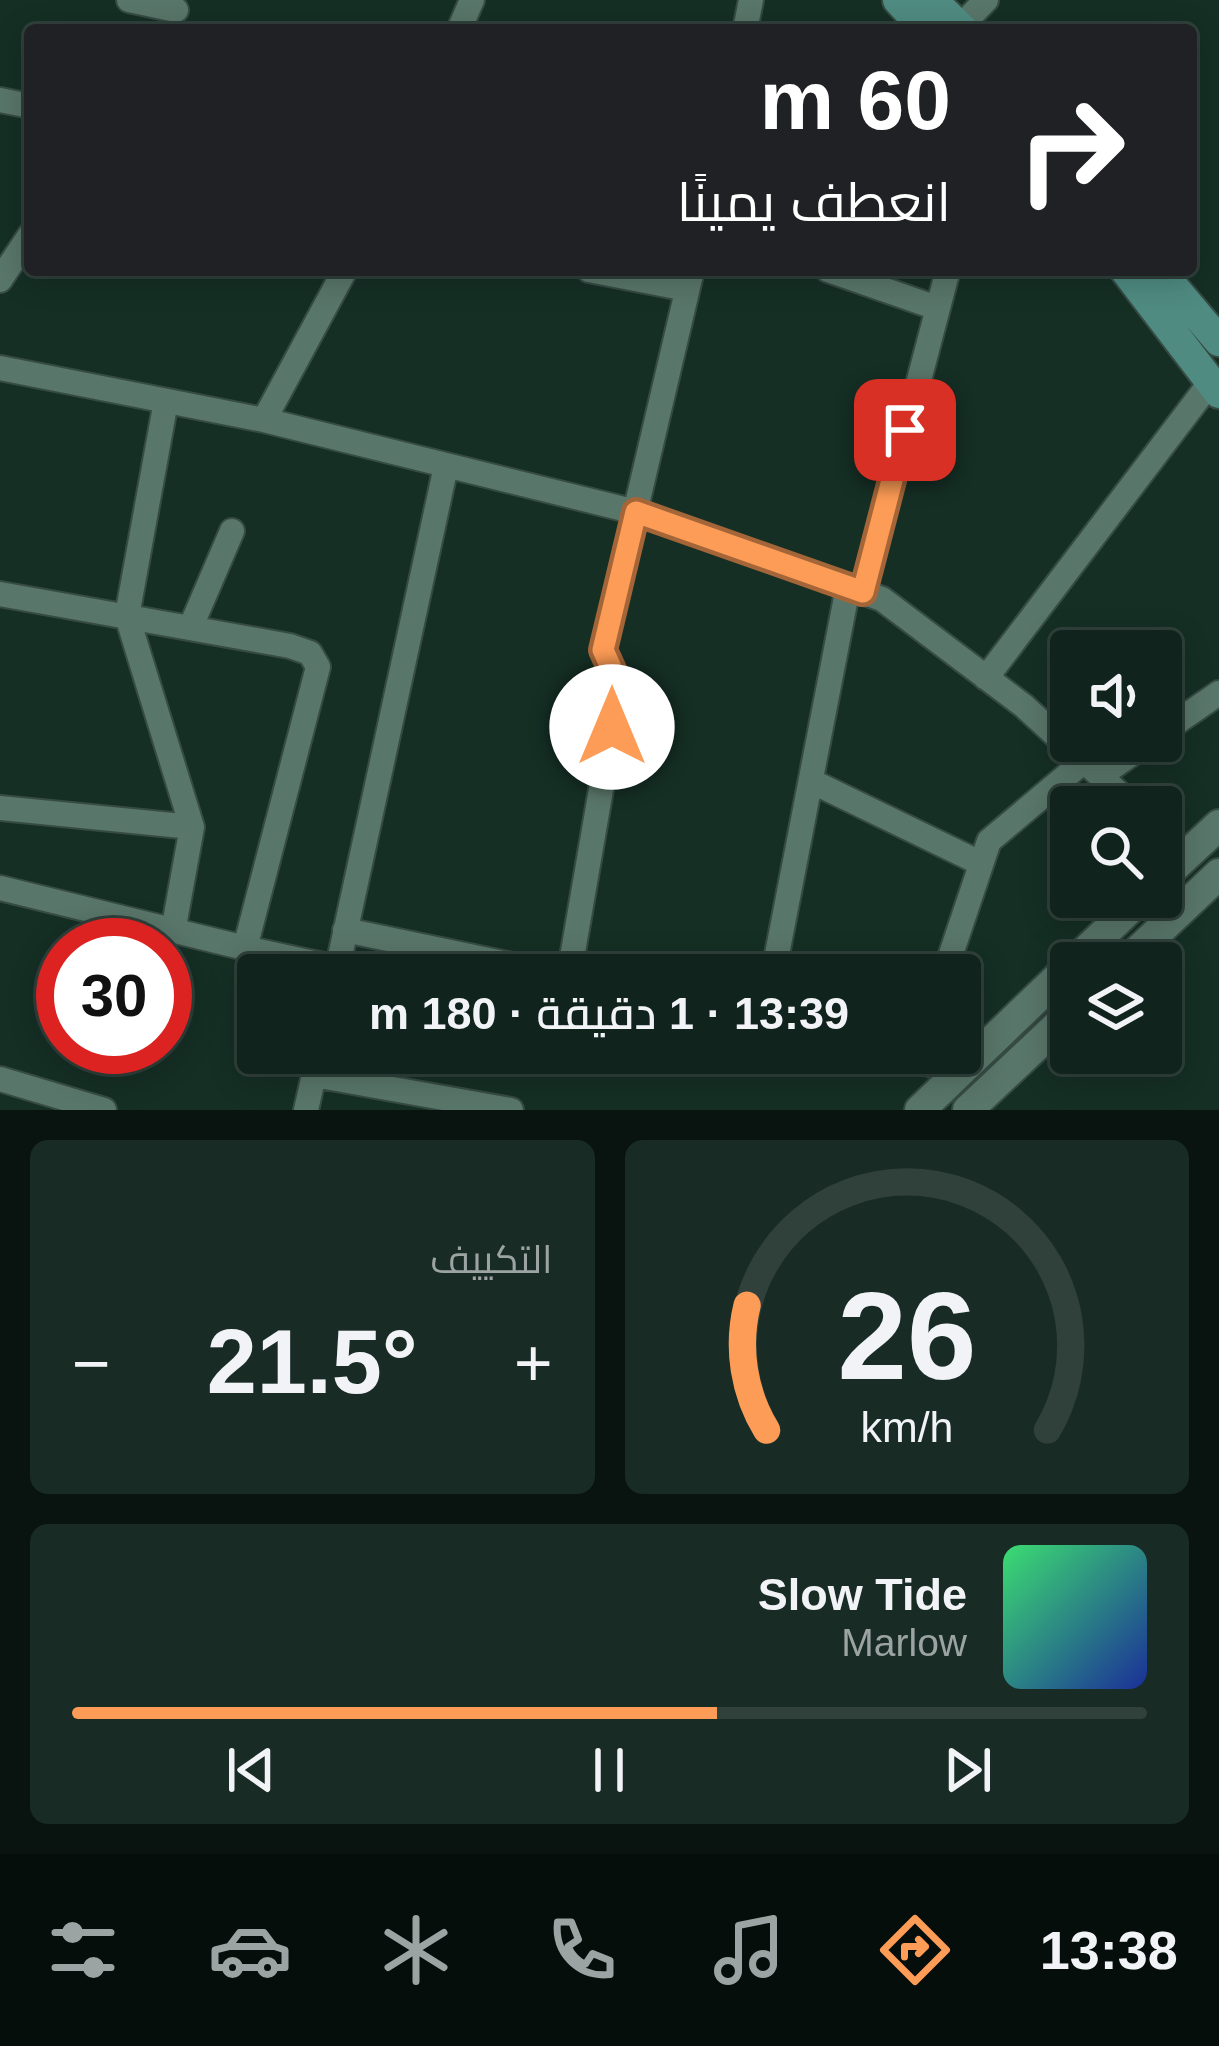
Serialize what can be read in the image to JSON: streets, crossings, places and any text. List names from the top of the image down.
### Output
{
  "page": {
    "turn": ["60 m", "انعطف يمينًا"],
    "limit": "30",
    "trip": "13:39 · 1 دقيقة · 180 m",
    "tile": "التكييف",
    "heat": ["−", "21.5°", "+"],
    "song": ["Slow Tide", "Marlow"],
    "tabs": "13:38",
    "gauge": ["26", "km/h"]
  }
}
